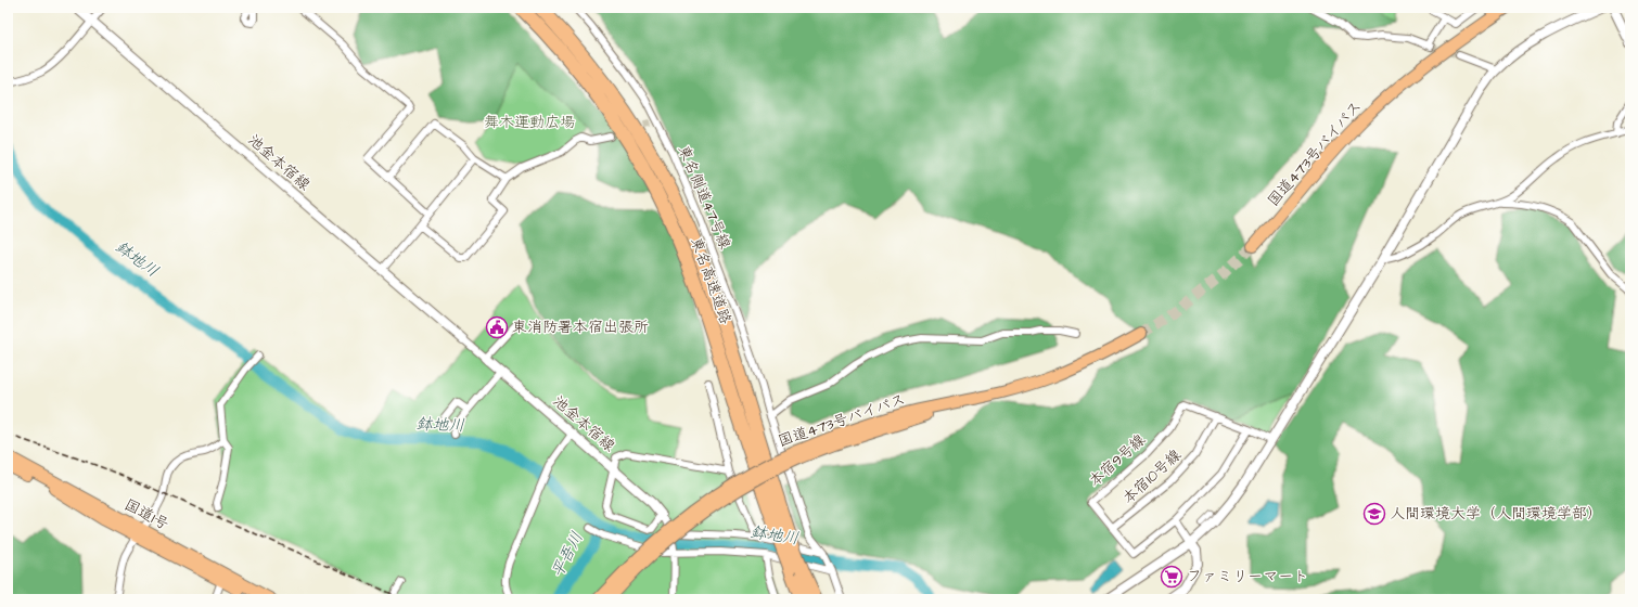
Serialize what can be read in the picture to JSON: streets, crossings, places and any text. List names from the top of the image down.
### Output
{
  "streets": {
    "highway": ["国道473号バイパス", "東名高速道路", "国道1号"],
    "street": [
      "池金本宿線",
      "東名側道47号線",
      "本宿9号線",
      "本宿10号線"
    ]
  },
  "crossings": [
    ["本宿9号線", "本宿10号線"]
  ],
  "water": ["鉢地川", "平吾川"],
  "parks": ["舞木運動広場"],
  "places": {
    "public building": ["東消防署本宿出張所"],
    "school or university": ["人間環境大学（人間環境学部）"],
    "supermarket": ["ファミリーマート"]
  }
}
